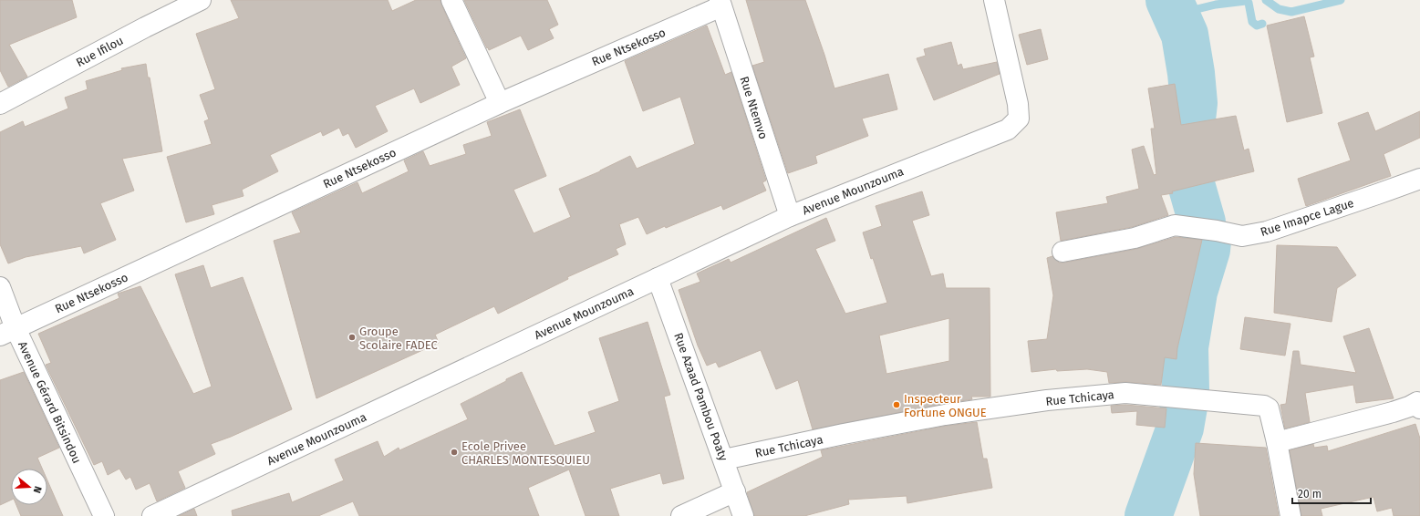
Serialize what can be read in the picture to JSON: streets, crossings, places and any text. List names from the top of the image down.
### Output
{
  "streets": {
    "street": [
      "Rue Ntsekosso",
      "Rue Ifilou",
      "Rue Ntemvo",
      "Avenue Mounzouma",
      "Rue Imapce Lague",
      "Rue Azaad Pambou Poaty",
      "Rue Tchicaya",
      "Avenue Gérard Bitsindou"
    ]
  },
  "crossings": [
    ["Rue Ntsekosso", "Rue Ntemvo"],
    ["Rue Ntsekosso", "Avenue Gérard Bitsindou"],
    ["Rue Ntemvo", "Avenue Mounzouma"],
    ["Avenue Mounzouma", "Rue Azaad Pambou Poaty"],
    ["Rue Azaad Pambou Poaty", "Rue Tchicaya"]
  ],
  "places": ["Groupe Scolaire FADEC", "Inspecteur Fortune ONGUE", "Ecole Privee CHARLES MONTESQUIEU"],
  "scale_bar": "20 m",
  "north": "right"
}
